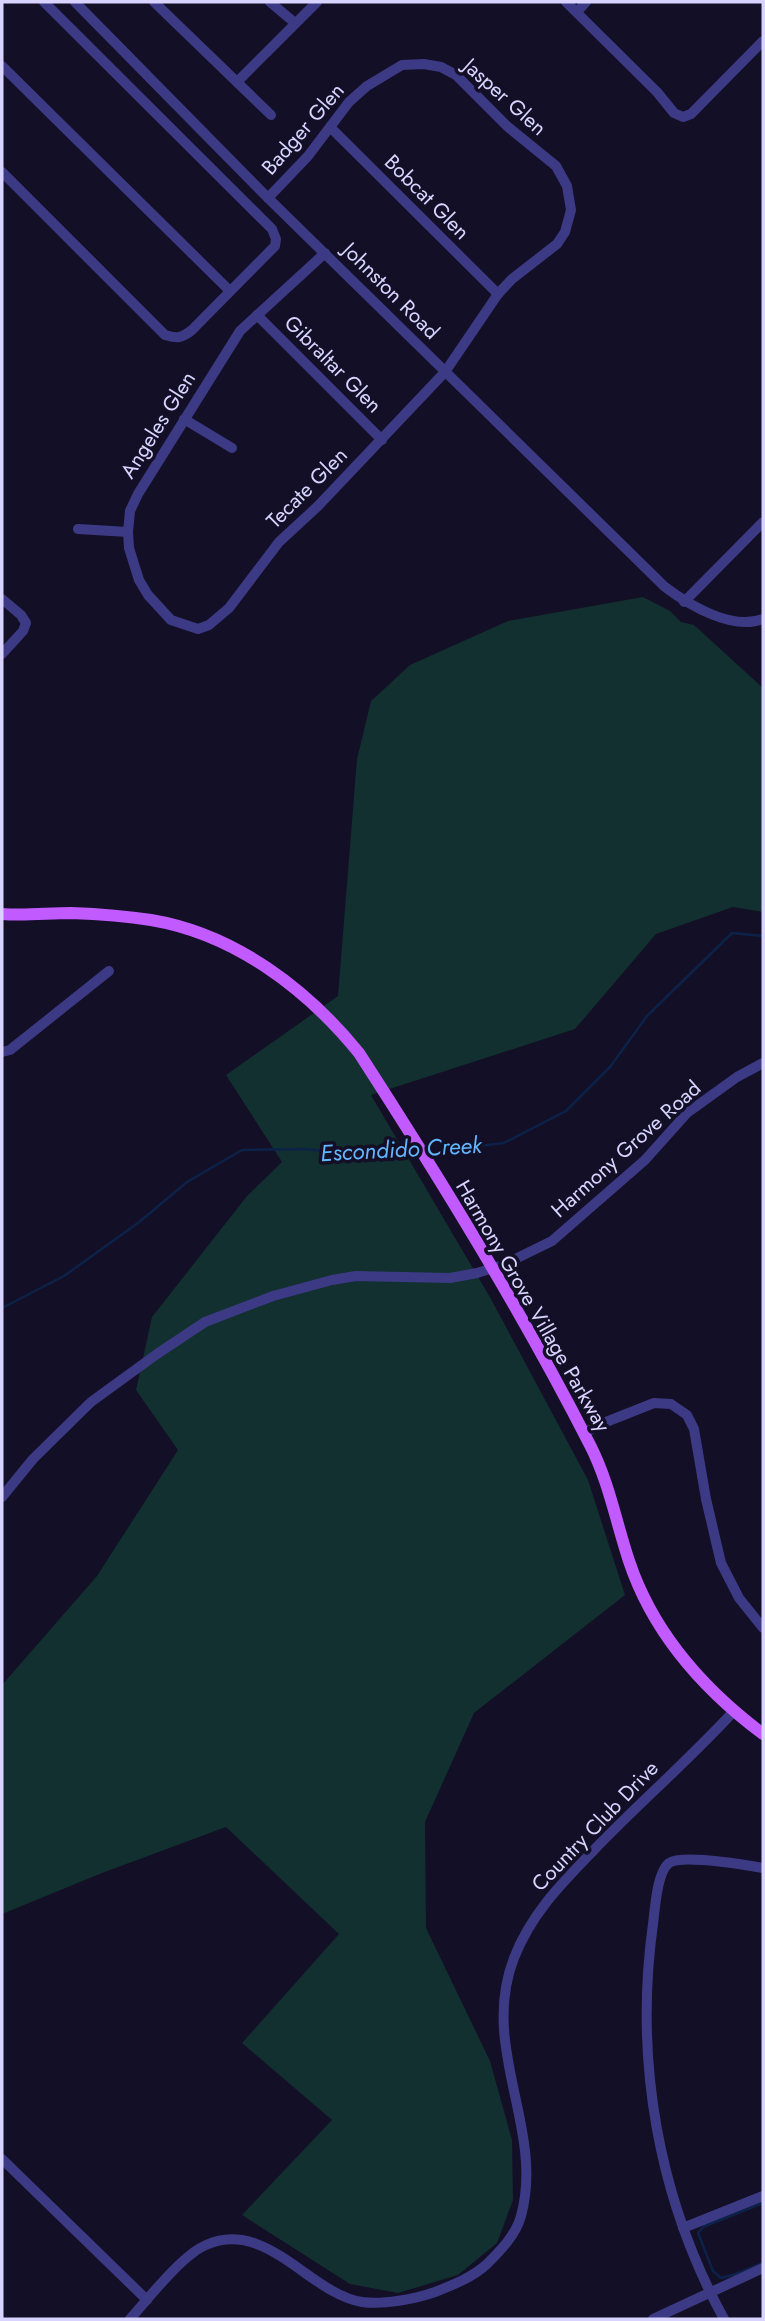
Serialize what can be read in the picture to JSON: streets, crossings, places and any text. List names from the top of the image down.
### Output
{
  "streets": {
    "main road": ["Harmony Grove Village Parkway"],
    "street": [
      "Jasper Glen",
      "Badger Glen",
      "Bobcat Glen",
      "Johnston Road",
      "Gibraltar Glen",
      "Angeles Glen",
      "Tecate Glen",
      "Harmony Grove Road",
      "Country Club Drive"
    ]
  },
  "crossings": [
    ["Jasper Glen", "Badger Glen"],
    ["Jasper Glen", "Tecate Glen"],
    ["Badger Glen", "Bobcat Glen"],
    ["Badger Glen", "Johnston Road"],
    ["Bobcat Glen", "Tecate Glen"],
    ["Johnston Road", "Angeles Glen"],
    ["Johnston Road", "Tecate Glen"],
    ["Gibraltar Glen", "Angeles Glen"],
    ["Gibraltar Glen", "Tecate Glen"],
    ["Angeles Glen", "Tecate Glen"],
    ["Harmony Grove Road", "Harmony Grove Village Parkway"],
    ["Harmony Grove Village Parkway", "Country Club Drive"]
  ],
  "water": ["Escondido Creek"]
}
